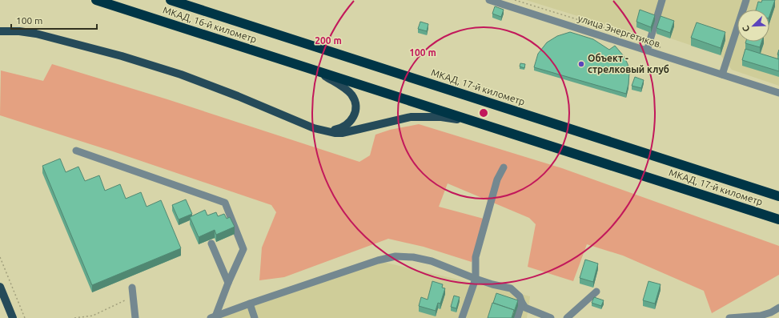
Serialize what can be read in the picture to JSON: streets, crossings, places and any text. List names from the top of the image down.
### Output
{
  "streets": {
    "highway": ["МКАД, 16-й километр", "МКАД, 17-й километр"],
    "street": ["улица Энергетиков"]
  },
  "crossings": [
    ["МКАД, 16-й километр", "МКАД, 17-й километр"]
  ],
  "places": ["Объект - стрелковый клуб"],
  "scale_bar": "100 m",
  "north": "bottom left",
  "rings": ["200 m", "100 m"]
}
